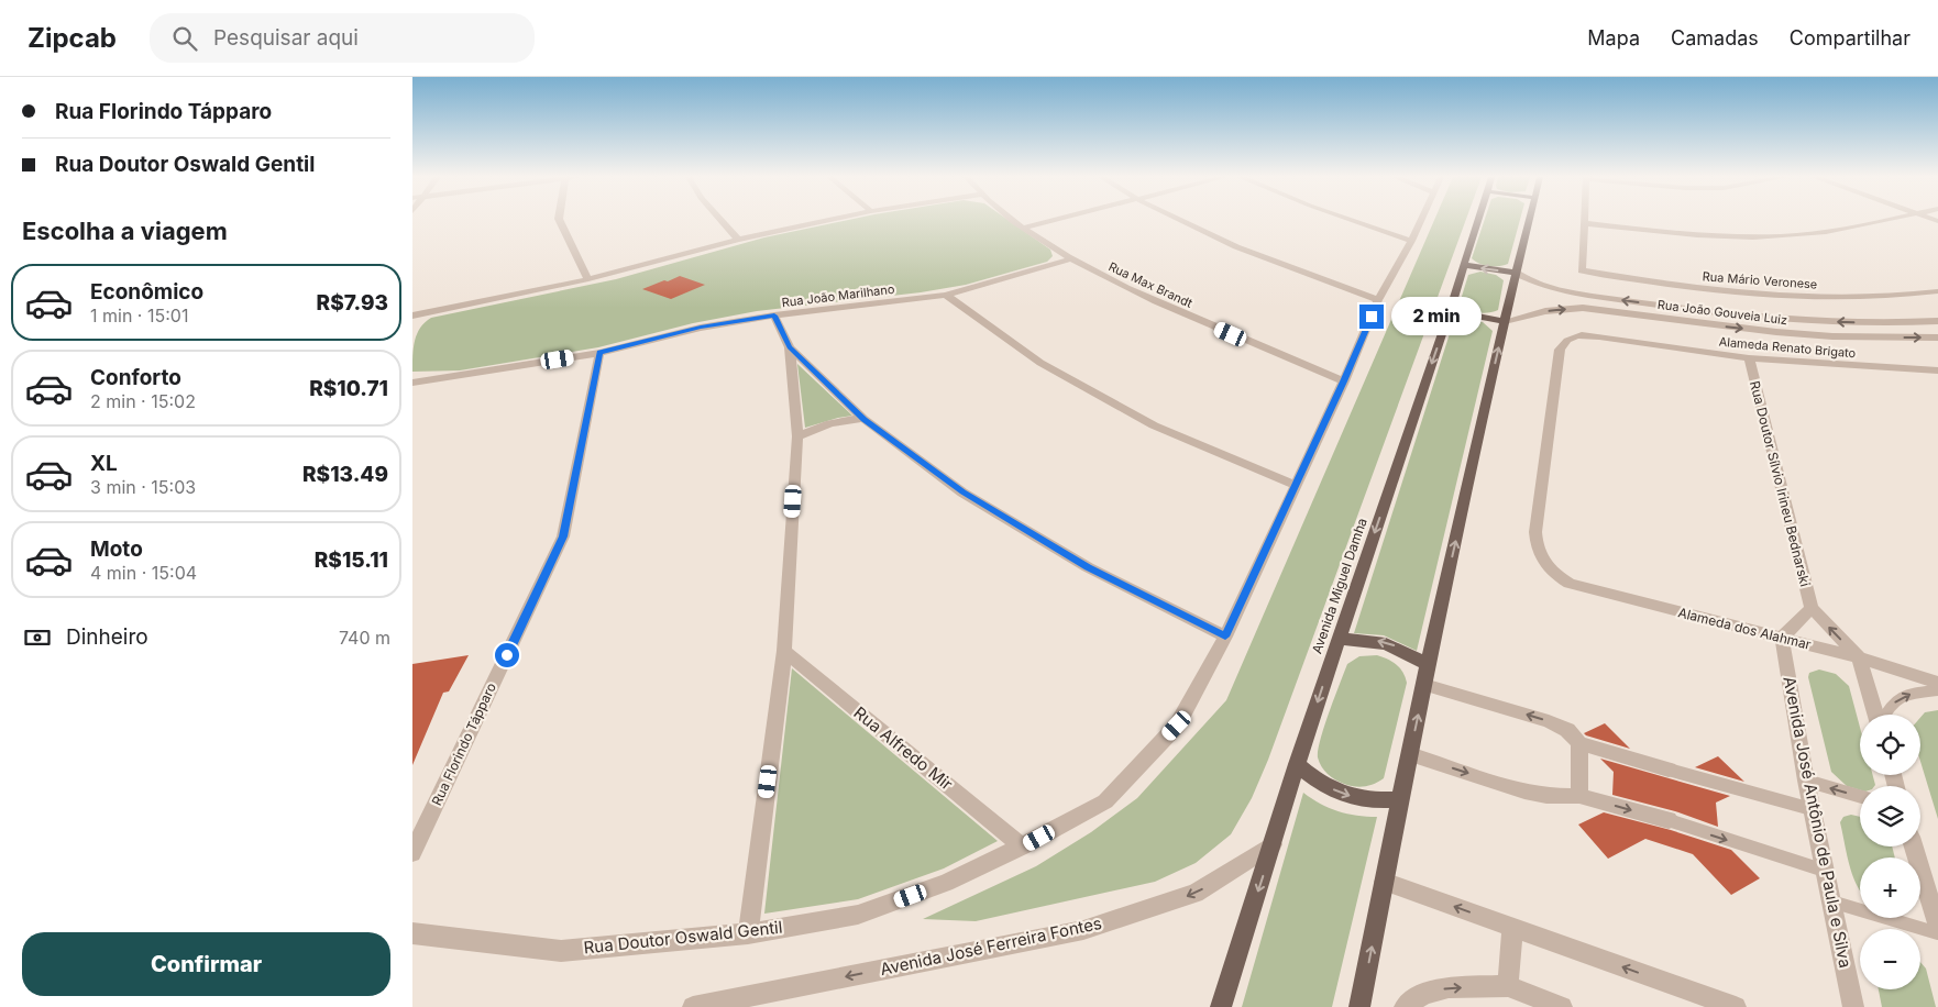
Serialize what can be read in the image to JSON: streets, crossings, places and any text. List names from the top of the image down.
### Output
{
  "streets": {
    "main road": ["Avenida Miguel Damha"],
    "street": [
      "Rua Mário Veronese",
      "Rua Max Brandt",
      "Rua João Marilhano",
      "Rua João Gouveia Luiz",
      "Alameda Renato Brigato",
      "Rua Doutor Sílvio Irineu Bednarski",
      "Alameda dos Alahmar",
      "Rua Florindo Tápparo",
      "Rua Alfredo Mir",
      "Avenida José Antônio de Paula e Silva",
      "Rua Doutor Oswald Gentil",
      "Avenida José Ferreira Fontes"
    ]
  },
  "crossings": [
    ["Rua Max Brandt", "Rua João Marilhano"],
    ["Rua Max Brandt", "Rua Doutor Oswald Gentil"],
    ["Rua João Marilhano", "Rua Florindo Tápparo"],
    ["Alameda Renato Brigato", "Rua Doutor Sílvio Irineu Bednarski"],
    ["Alameda Renato Brigato", "Alameda dos Alahmar"],
    ["Avenida Miguel Damha", "Avenida José Ferreira Fontes"],
    ["Alameda dos Alahmar", "Avenida José Antônio de Paula e Silva"],
    ["Rua Alfredo Mir", "Rua Doutor Oswald Gentil"]
  ],
  "one_way": ["Avenida José Ferreira Fontes"],
  "page": {
    "header": "Zipcab",
    "search": "Pesquisar aqui",
    "nav": ["Mapa", "Camadas", "Compartilhar"],
    "banner": ["Rua Florindo Tápparo", "Rua Doutor Oswald Gentil"],
    "heading": "Escolha a viagem",
    "list": [
      {
        "name": "Econômico",
        "note": "1 min · 15:01",
        "value": "R$7.93"
      },
      {
        "name": "Conforto",
        "note": "2 min · 15:02",
        "value": "R$10.71"
      },
      {
        "name": "XL",
        "note": "3 min · 15:03",
        "value": "R$13.49"
      },
      {
        "name": "Moto",
        "note": "4 min · 15:04",
        "value": "R$15.11"
      }
    ],
    "bubble": "2 min",
    "pay": ["Dinheiro", "740 m"],
    "map_buttons": ["+", "−"],
    "buttons": "Confirmar"
  }
}
